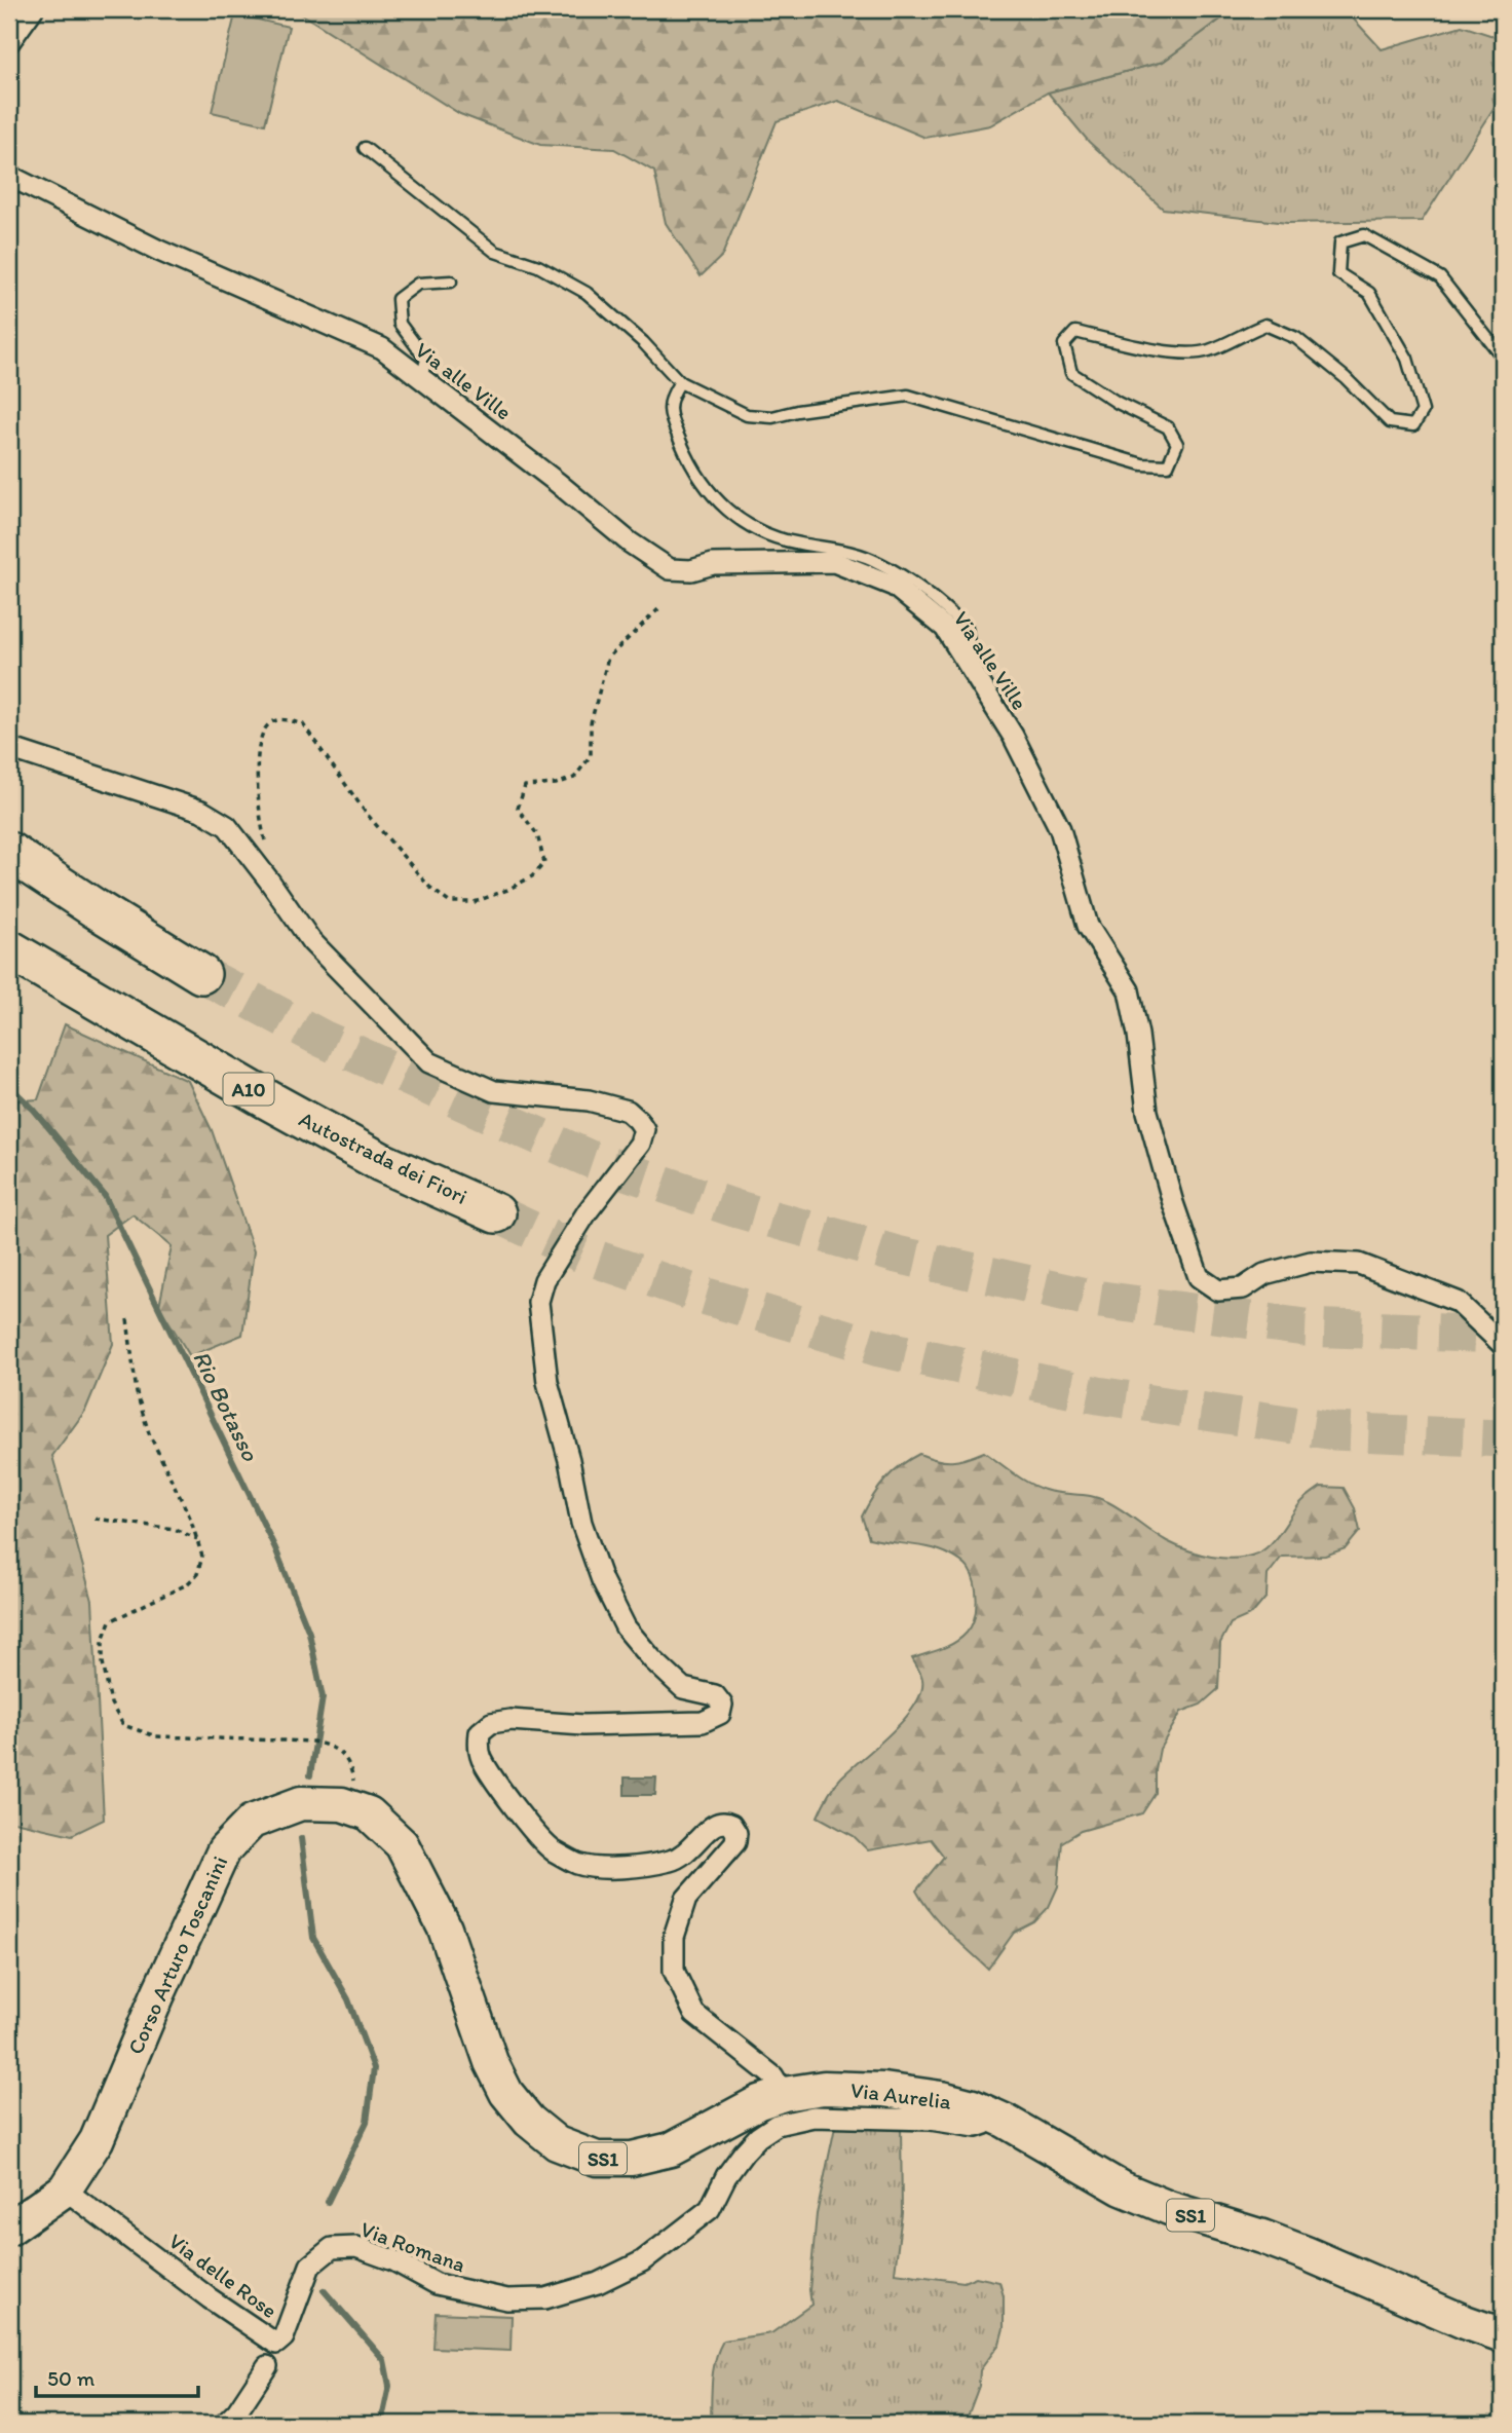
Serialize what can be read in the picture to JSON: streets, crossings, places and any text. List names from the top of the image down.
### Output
{
  "streets": {
    "highway": ["A10", "Autostrada dei Fiori"],
    "main road": ["Corso Arturo Toscanini", "Via Aurelia", "SS1"],
    "street": ["Via alle Ville", "Via Romana", "Via delle Rose"]
  },
  "crossings": [
    ["Corso Arturo Toscanini", "Via Aurelia"],
    ["Corso Arturo Toscanini", "Via delle Rose"],
    ["Via Aurelia", "Via Romana"],
    ["Via Romana", "Via delle Rose"]
  ],
  "water": ["Rio Botasso"],
  "scale_bar": "50 m"
}
